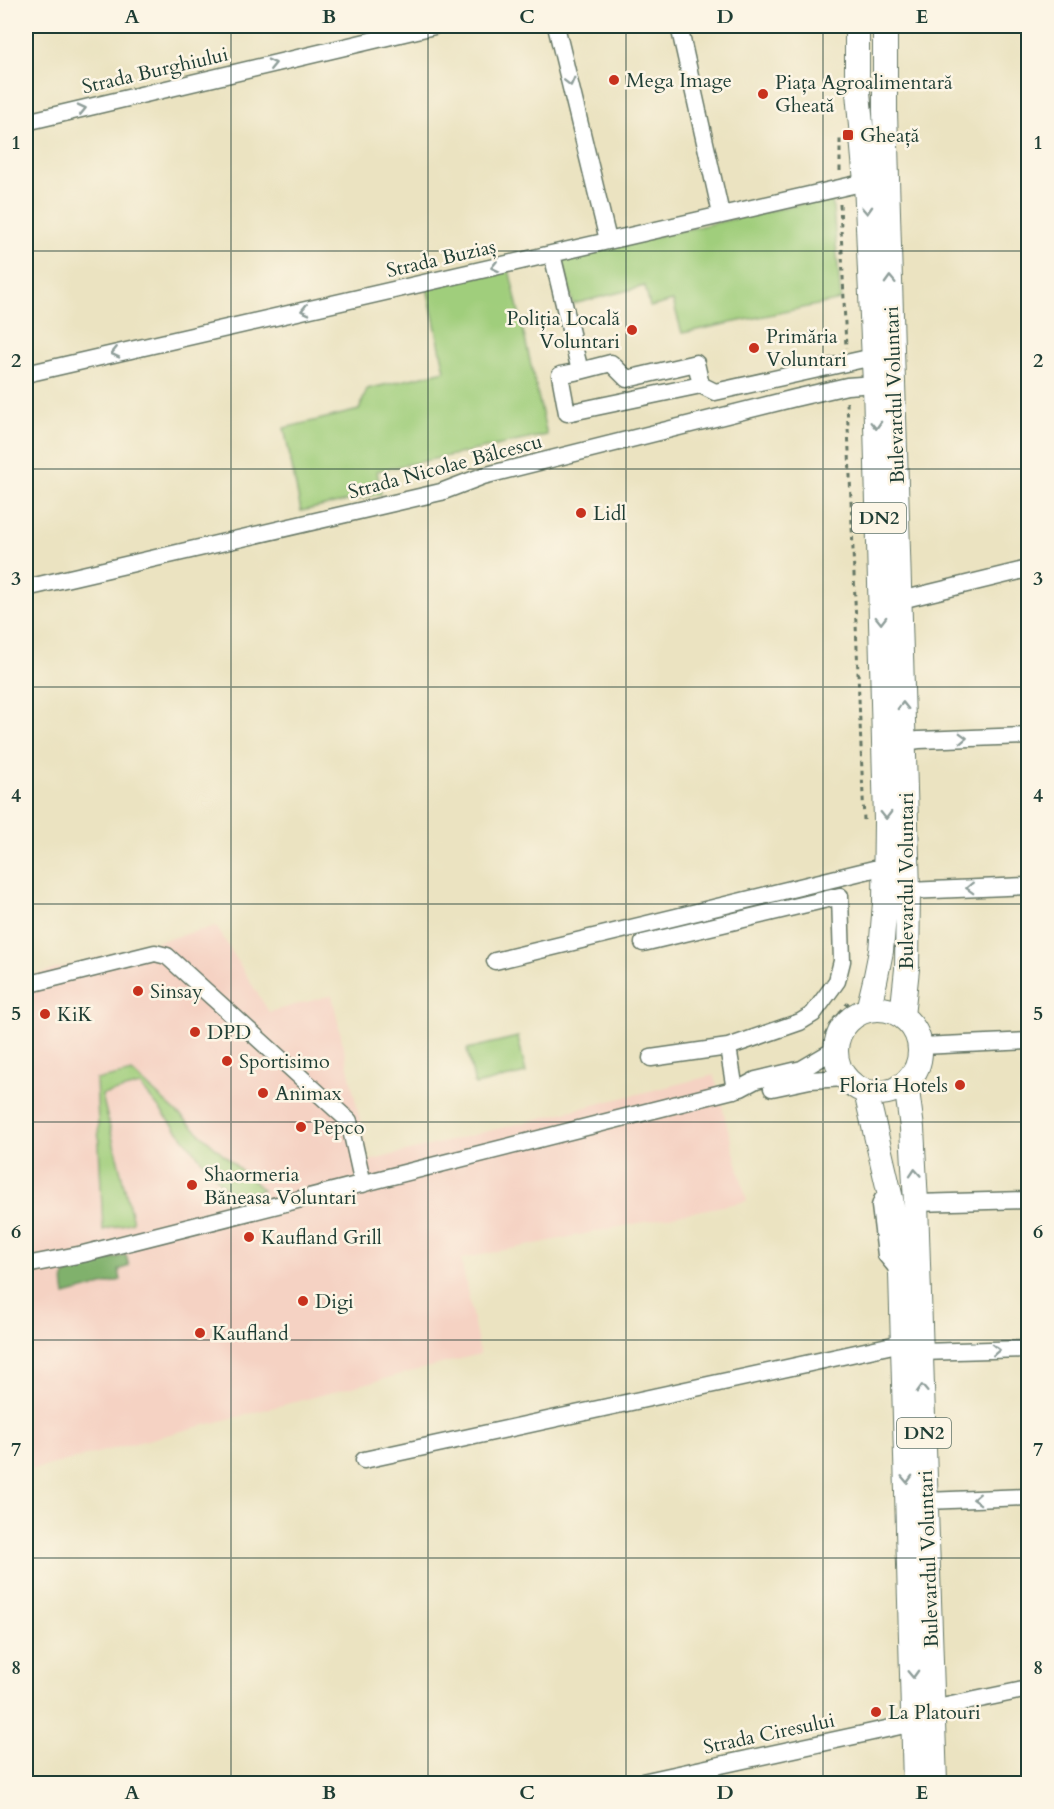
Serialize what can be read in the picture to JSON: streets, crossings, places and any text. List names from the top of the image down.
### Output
{
  "streets": {
    "highway": ["Bulevardul Voluntari", "DN2"],
    "street": [
      "Strada Burghiului",
      "Strada Buziaș",
      "Strada Nicolae Bălcescu",
      "Strada Ciresului"
    ]
  },
  "crossings": [
    ["Strada Buziaș", "Bulevardul Voluntari"],
    ["Bulevardul Voluntari", "Strada Nicolae Bălcescu"],
    ["Bulevardul Voluntari", "Strada Ciresului"]
  ],
  "one_way": ["Strada Burghiului", "Strada Buziaș"],
  "places": {
    "other": [
      "Mega Image",
      "Piața Agroalimentară Gheată",
      "Poliția Locală Voluntari",
      "Primăria Voluntari",
      "Lidl",
      "Sinsay",
      "KiK",
      "DPD",
      "Sportisimo",
      "Floria Hotels",
      "Animax",
      "Pepco",
      "Shaormeria Băneasa Voluntari",
      "Kaufland Grill",
      "Digi",
      "Kaufland",
      "La Platouri"
    ],
    "transit": ["Gheață"]
  },
  "grid": {
    "columns": [
      "A",
      "B",
      "C",
      "D",
      "E"
    ],
    "rows": [
      "1",
      "2",
      "3",
      "4",
      "5",
      "6",
      "7",
      "8"
    ]
  }
}
